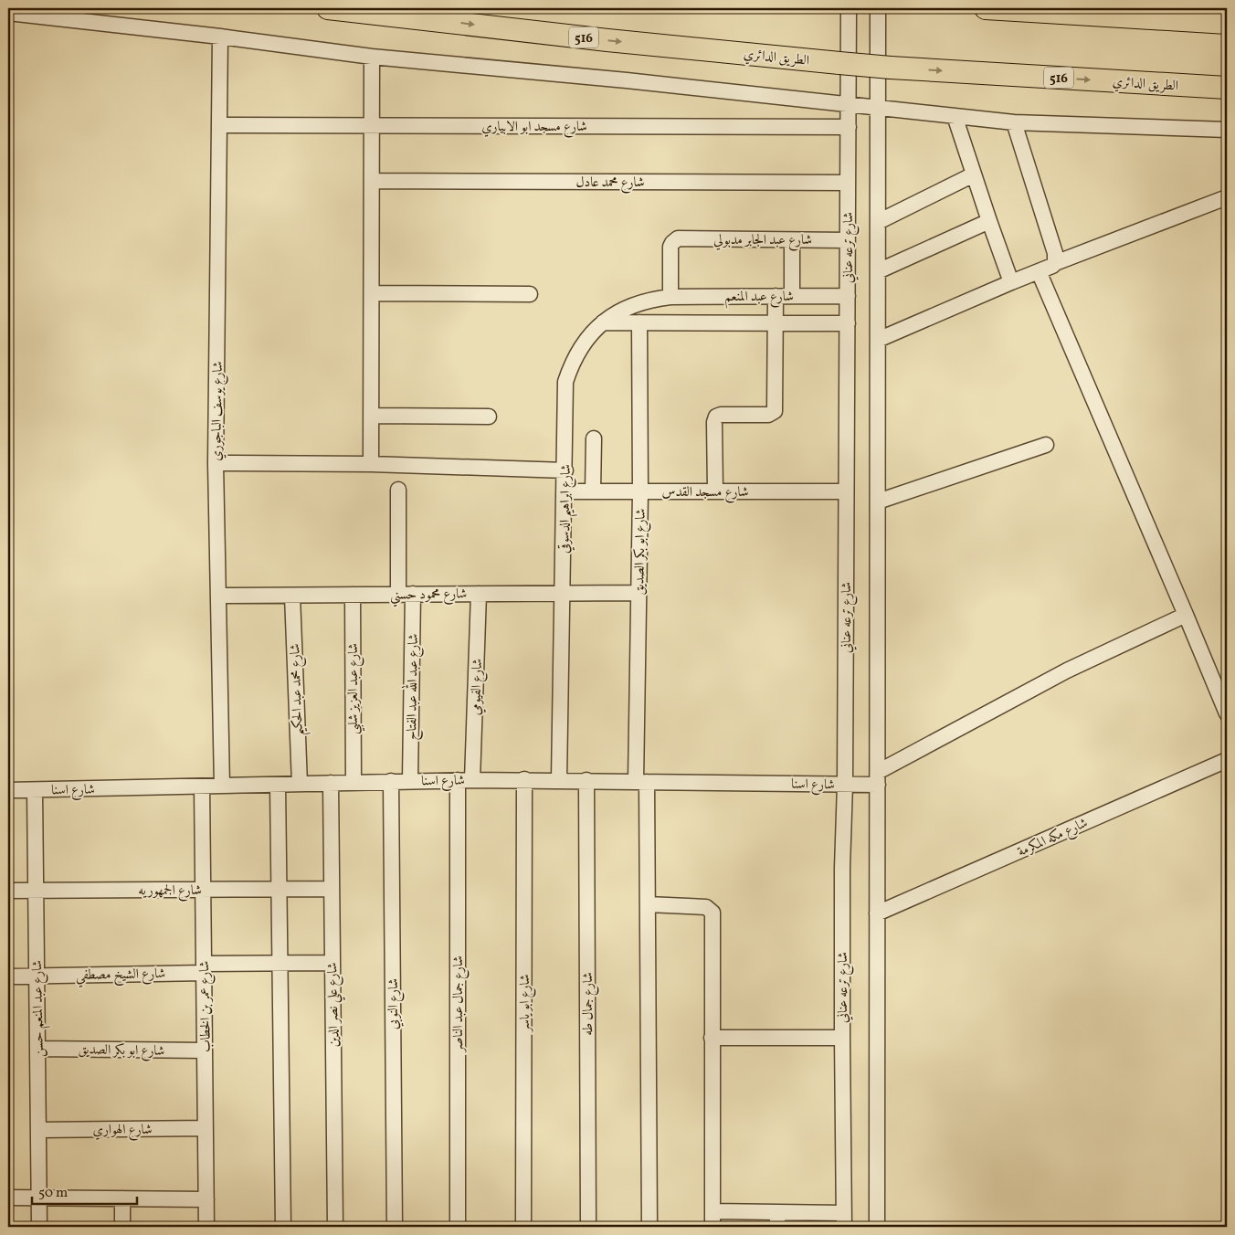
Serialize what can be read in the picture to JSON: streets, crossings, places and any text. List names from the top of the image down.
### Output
{
  "streets": {
    "highway": ["516", "الطريق الدائري"],
    "street": [
      "شارع مسجد ابو الابياري",
      "شارع محمد عادل",
      "شارع عبد الجابر مدبولي",
      "شارع ترعه عناني",
      "شارع عبد المنعم",
      "شارع يوسف الباجوري",
      "شارع مسجد القدس",
      "شارع ابراهيم الدسوقي",
      "شارع ابو بكر الصديق",
      "شارع محمود حسني",
      "شارع عبد الله عبد الفتاح",
      "شارع الفيومي",
      "شارع عبد العزيز شلبي",
      "شارع محمد عبد الحكيم",
      "شارع اسنا",
      "شارع مكه المكرمة",
      "شارع الجمهوريه",
      "شارع الشيخ مصطفي",
      "شارع ابو ياسر",
      "شارع النوبي",
      "شارع جمال عبد الناصر",
      "شارع جمال طه",
      "شارع علي نصر الدين",
      "شارع عمر بن الخطاب",
      "شارع عبد المنعم حسن",
      "شارع الهواري"
    ]
  },
  "crossings": [
    ["شارع مسجد ابو الابياري", "شارع ترعه عناني"],
    ["شارع مسجد ابو الابياري", "شارع يوسف الباجوري"],
    ["شارع محمد عادل", "شارع ترعه عناني"],
    ["شارع عبد الجابر مدبولي", "شارع ترعه عناني"],
    ["شارع عبد الجابر مدبولي", "شارع عبد المنعم"],
    ["شارع عبد الجابر مدبولي", "شارع ابراهيم الدسوقي"],
    ["شارع ترعه عناني", "شارع عبد المنعم"],
    ["شارع ترعه عناني", "شارع مسجد القدس"],
    ["شارع ترعه عناني", "شارع اسنا"],
    ["شارع عبد المنعم", "شارع ابراهيم الدسوقي"],
    ["شارع يوسف الباجوري", "شارع محمود حسني"],
    ["شارع يوسف الباجوري", "شارع اسنا"],
    ["شارع مسجد القدس", "شارع ابراهيم الدسوقي"],
    ["شارع مسجد القدس", "شارع ابو بكر الصديق"],
    ["شارع ابراهيم الدسوقي", "شارع محمود حسني"],
    ["شارع ابراهيم الدسوقي", "شارع اسنا"],
    ["شارع ابو بكر الصديق", "شارع محمود حسني"],
    ["شارع ابو بكر الصديق", "شارع اسنا"],
    ["شارع ابو بكر الصديق", "شارع عمر بن الخطاب"],
    ["شارع ابو بكر الصديق", "شارع عبد المنعم حسن"],
    ["شارع محمود حسني", "شارع عبد الله عبد الفتاح"],
    ["شارع محمود حسني", "شارع الفيومي"],
    ["شارع محمود حسني", "شارع عبد العزيز شلبي"],
    ["شارع محمود حسني", "شارع محمد عبد الحكيم"],
    ["شارع عبد الله عبد الفتاح", "شارع اسنا"],
    ["شارع الفيومي", "شارع اسنا"],
    ["شارع الفيومي", "شارع جمال عبد الناصر"],
    ["شارع عبد العزيز شلبي", "شارع اسنا"],
    ["شارع محمد عبد الحكيم", "شارع اسنا"],
    ["شارع اسنا", "شارع ابو ياسر"],
    ["شارع اسنا", "شارع النوبي"],
    ["شارع اسنا", "شارع جمال عبد الناصر"],
    ["شارع اسنا", "شارع جمال طه"],
    ["شارع اسنا", "شارع علي نصر الدين"],
    ["شارع اسنا", "شارع عمر بن الخطاب"],
    ["شارع اسنا", "شارع عبد المنعم حسن"],
    ["شارع الجمهوريه", "شارع علي نصر الدين"],
    ["شارع الجمهوريه", "شارع عمر بن الخطاب"],
    ["شارع الجمهوريه", "شارع عبد المنعم حسن"],
    ["شارع الشيخ مصطفي", "شارع علي نصر الدين"],
    ["شارع الشيخ مصطفي", "شارع عمر بن الخطاب"],
    ["شارع الشيخ مصطفي", "شارع عبد المنعم حسن"],
    ["شارع عمر بن الخطاب", "شارع الهواري"],
    ["شارع عبد المنعم حسن", "شارع الهواري"]
  ],
  "one_way": ["الطريق الدائري"],
  "scale_bar": "50 m"
}
